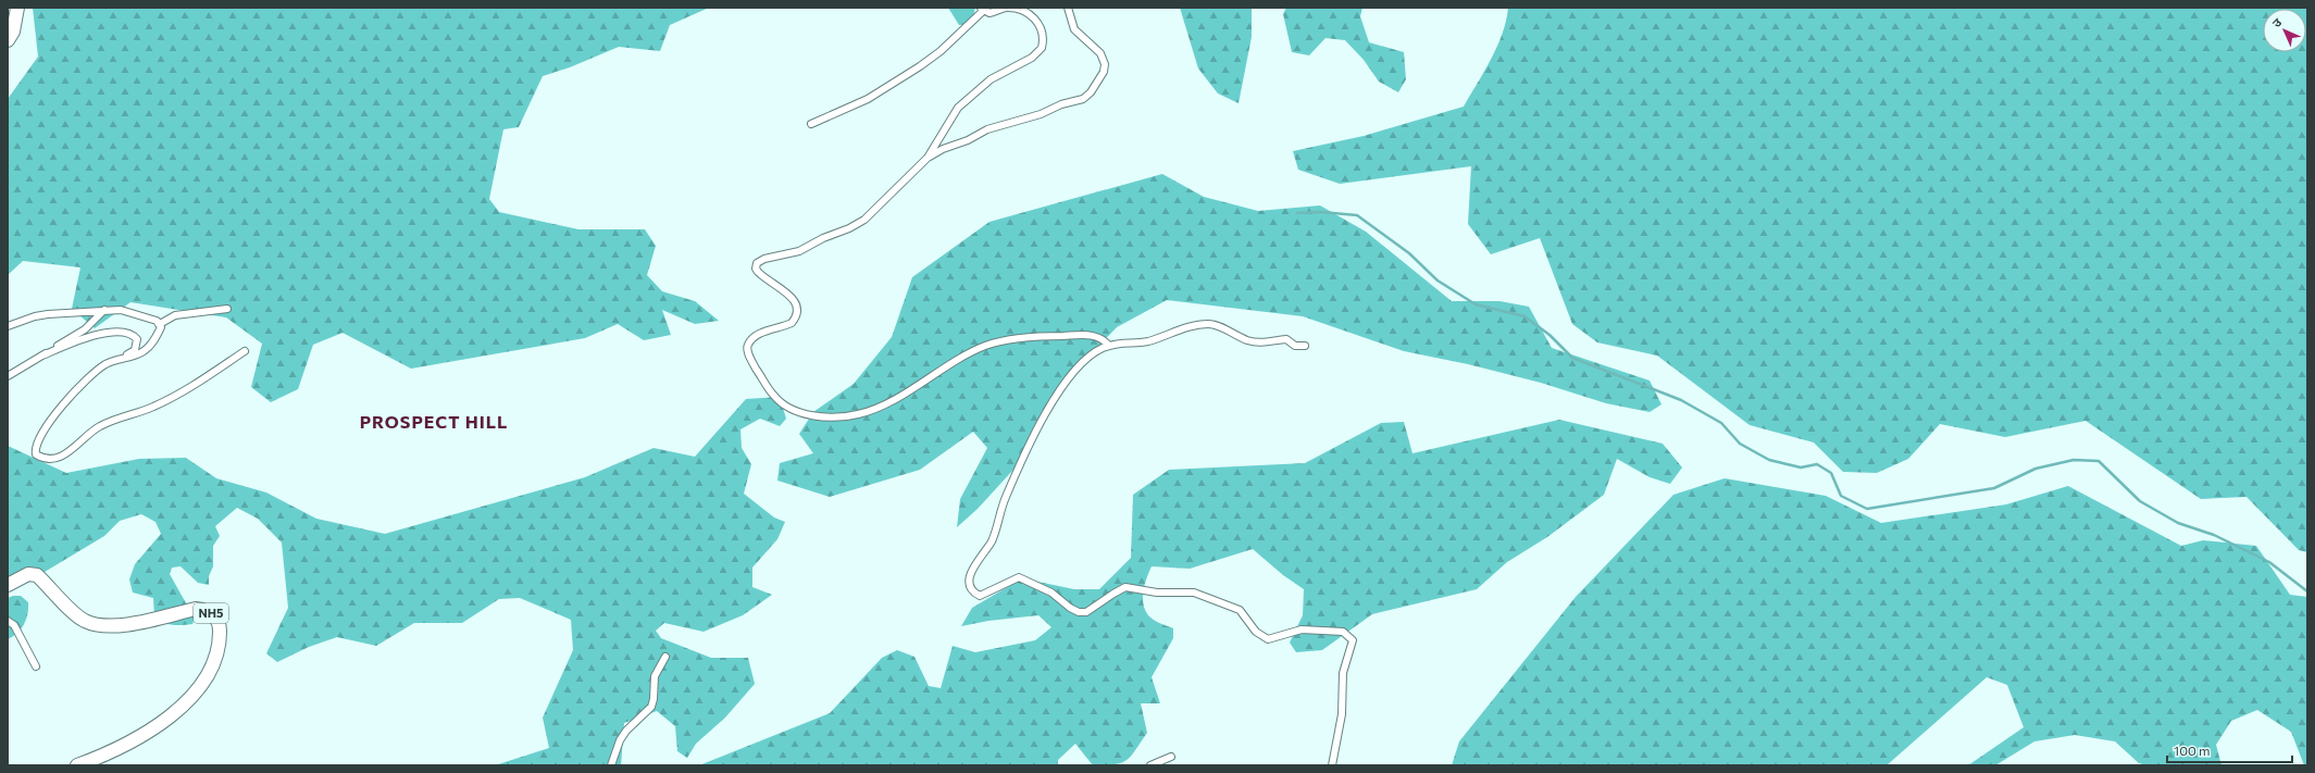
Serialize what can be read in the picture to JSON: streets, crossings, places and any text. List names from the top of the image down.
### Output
{
  "streets": {
    "highway": ["NH5"]
  },
  "districts": ["PROSPECT HILL"],
  "scale_bar": "100 m",
  "north": "top left"
}
